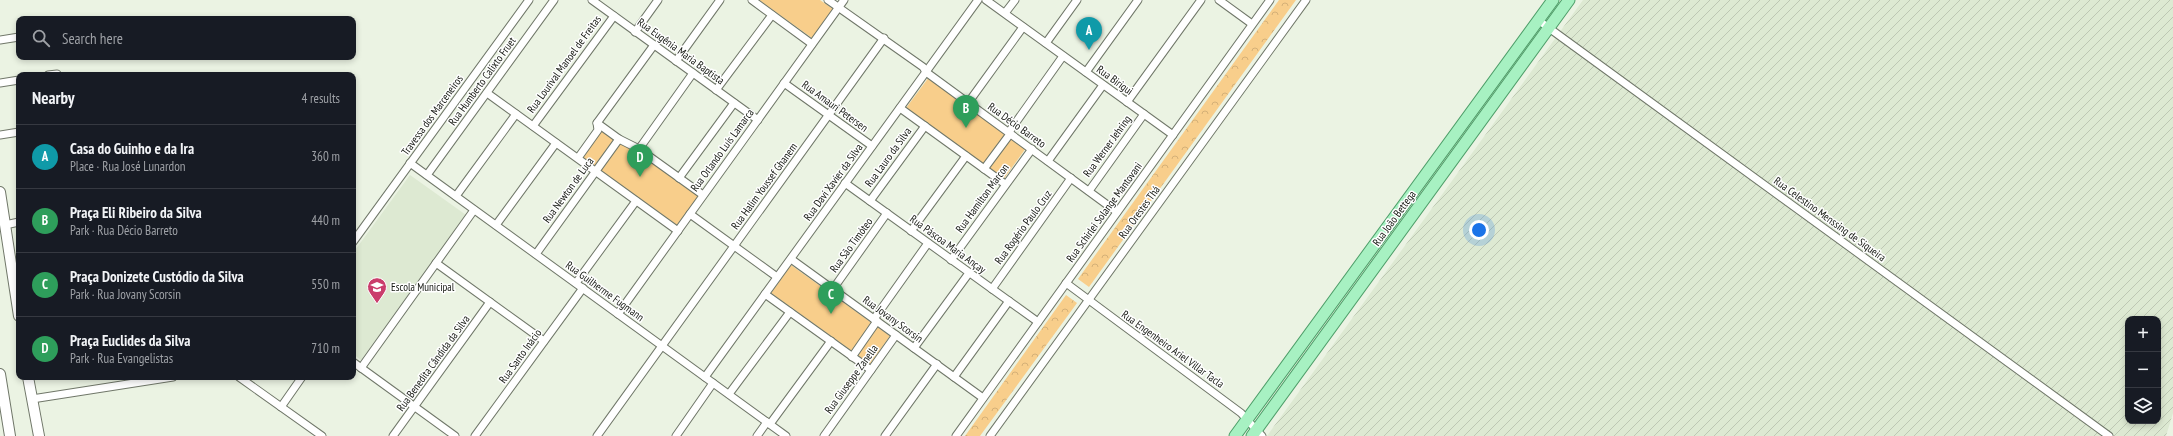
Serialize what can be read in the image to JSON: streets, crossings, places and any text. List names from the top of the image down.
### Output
{
  "streets": {
    "main road": ["Rua João Bettega"],
    "street": [
      "Rua Eugênia Maria Baptista",
      "Rua Lourival Manoel de Freitas",
      "Rua Birigui",
      "Rua Humberto Calixto Fruet",
      "Rua Amauri Petersen",
      "Travessa dos Marceneiros",
      "Rua Décio Barreto",
      "Rua Werner Jehring",
      "Rua Orlando Luís Lamarca",
      "Rua Lauro da Silva",
      "Rua Davi Xavier da Silva",
      "Rua Halim Youssef Ghanem",
      "Rua Newton de Luca",
      "Rua Hamilton Marcon",
      "Rua Schirlei Solange Mantovani",
      "Rua Orestes Thá",
      "Rua Celestino Menssing de Siqueira",
      "Rua Rogério Paulo Cruz",
      "Rua Páscoa Maria Ançay",
      "Rua São Timóteo",
      "Rua Guilherme Fugmann",
      "Rua Jovany Scorsin",
      "Rua Engenheiro Ariel Villar Tacla",
      "Rua Santo Inácio",
      "Rua Benedita Cândida da Silva",
      "Rua Giuseppe Zanella"
    ]
  },
  "crossings": [
    ["Rua Eugênia Maria Baptista", "Rua Lourival Manoel de Freitas"],
    ["Rua Eugênia Maria Baptista", "Rua Orlando Luís Lamarca"],
    ["Rua Birigui", "Rua Werner Jehring"],
    ["Rua Birigui", "Rua Schirlei Solange Mantovani"],
    ["Rua Humberto Calixto Fruet", "Rua Guilherme Fugmann"],
    ["Rua Amauri Petersen", "Rua Orlando Luís Lamarca"],
    ["Rua Amauri Petersen", "Rua Davi Xavier da Silva"],
    ["Rua Amauri Petersen", "Rua Halim Youssef Ghanem"],
    ["Travessa dos Marceneiros", "Rua Guilherme Fugmann"],
    ["Rua Décio Barreto", "Rua Werner Jehring"],
    ["Rua Décio Barreto", "Rua Orlando Luís Lamarca"],
    ["Rua Décio Barreto", "Rua Davi Xavier da Silva"],
    ["Rua Décio Barreto", "Rua Halim Youssef Ghanem"],
    ["Rua Décio Barreto", "Rua Hamilton Marcon"],
    ["Rua Décio Barreto", "Rua Schirlei Solange Mantovani"],
    ["Rua Décio Barreto", "Rua Rogério Paulo Cruz"],
    ["Rua Orlando Luís Lamarca", "Rua Guilherme Fugmann"],
    ["Rua Lauro da Silva", "Rua Páscoa Maria Ançay"],
    ["Rua Davi Xavier da Silva", "Rua Páscoa Maria Ançay"],
    ["Rua Davi Xavier da Silva", "Rua Guilherme Fugmann"],
    ["Rua Davi Xavier da Silva", "Rua Jovany Scorsin"],
    ["Rua Halim Youssef Ghanem", "Rua Guilherme Fugmann"],
    ["Rua Newton de Luca", "Rua Guilherme Fugmann"],
    ["Rua Hamilton Marcon", "Rua Páscoa Maria Ançay"],
    ["Rua Schirlei Solange Mantovani", "Rua Páscoa Maria Ançay"],
    ["Rua Schirlei Solange Mantovani", "Rua Jovany Scorsin"],
    ["Rua Schirlei Solange Mantovani", "Rua Engenheiro Ariel Villar Tacla"],
    ["Rua Orestes Thá", "Rua Engenheiro Ariel Villar Tacla"],
    ["Rua João Bettega", "Rua Celestino Menssing de Siqueira"],
    ["Rua João Bettega", "Rua Engenheiro Ariel Villar Tacla"],
    ["Rua Rogério Paulo Cruz", "Rua Páscoa Maria Ançay"],
    ["Rua Páscoa Maria Ançay", "Rua São Timóteo"],
    ["Rua São Timóteo", "Rua Jovany Scorsin"],
    ["Rua Guilherme Fugmann", "Rua Santo Inácio"],
    ["Rua Jovany Scorsin", "Rua Giuseppe Zanella"]
  ],
  "places": {
    "school or university": ["Escola Municipal"]
  },
  "page": {
    "search": "Search here",
    "pins": [
      "A",
      "B",
      "D",
      "C"
    ],
    "heading": ["Nearby", "4 results"],
    "list": [
      {
        "mark": "A",
        "name": "Casa do Guinho e da Ira",
        "note": "Place · Rua José Lunardon",
        "value": "360 m"
      },
      {
        "mark": "B",
        "name": "Praça Eli Ribeiro da Silva",
        "note": "Park · Rua Décio Barreto",
        "value": "440 m"
      },
      {
        "mark": "C",
        "name": "Praça Donizete Custódio da Silva",
        "note": "Park · Rua Jovany Scorsin",
        "value": "550 m"
      },
      {
        "mark": "D",
        "name": "Praça Euclides da Silva",
        "note": "Park · Rua Evangelistas",
        "value": "710 m"
      }
    ],
    "map_buttons": ["+", "−"]
  }
}
